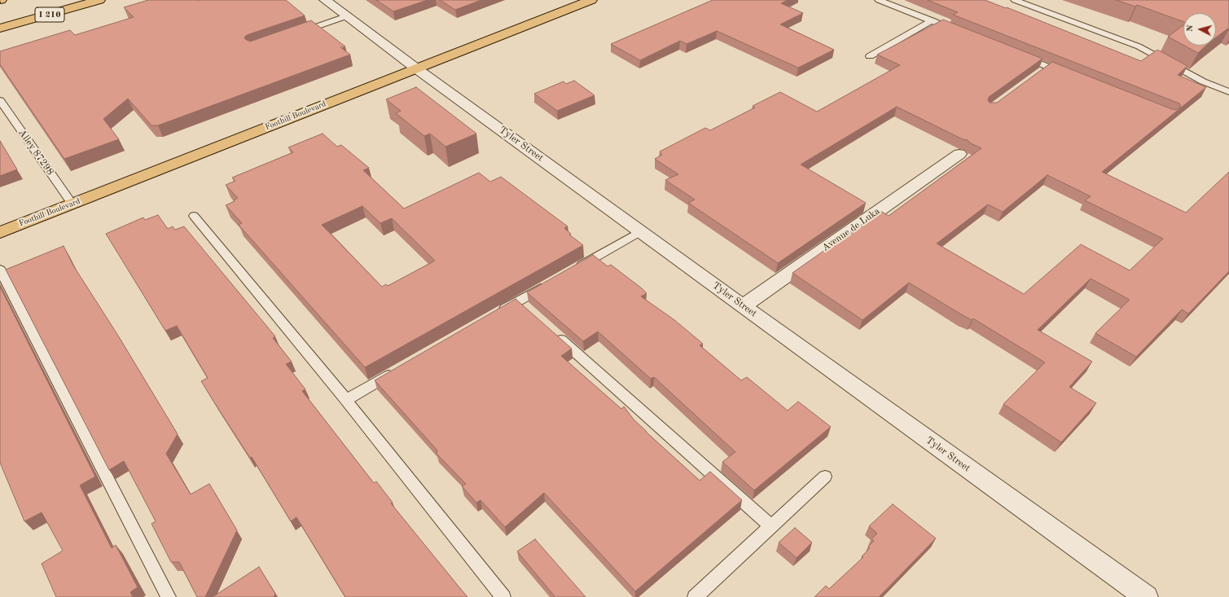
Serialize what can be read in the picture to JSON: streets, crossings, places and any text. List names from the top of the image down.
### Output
{
  "streets": {
    "main road": ["I 210", "Foothill Boulevard"],
    "street": ["Tyler Street", "Avenue de Luka"],
    "lane": ["Alley 87298"]
  },
  "crossings": [
    ["Foothill Boulevard", "Tyler Street"],
    ["Foothill Boulevard", "Alley 87298"],
    ["Tyler Street", "Avenue de Luka"]
  ],
  "north": "left"
}
